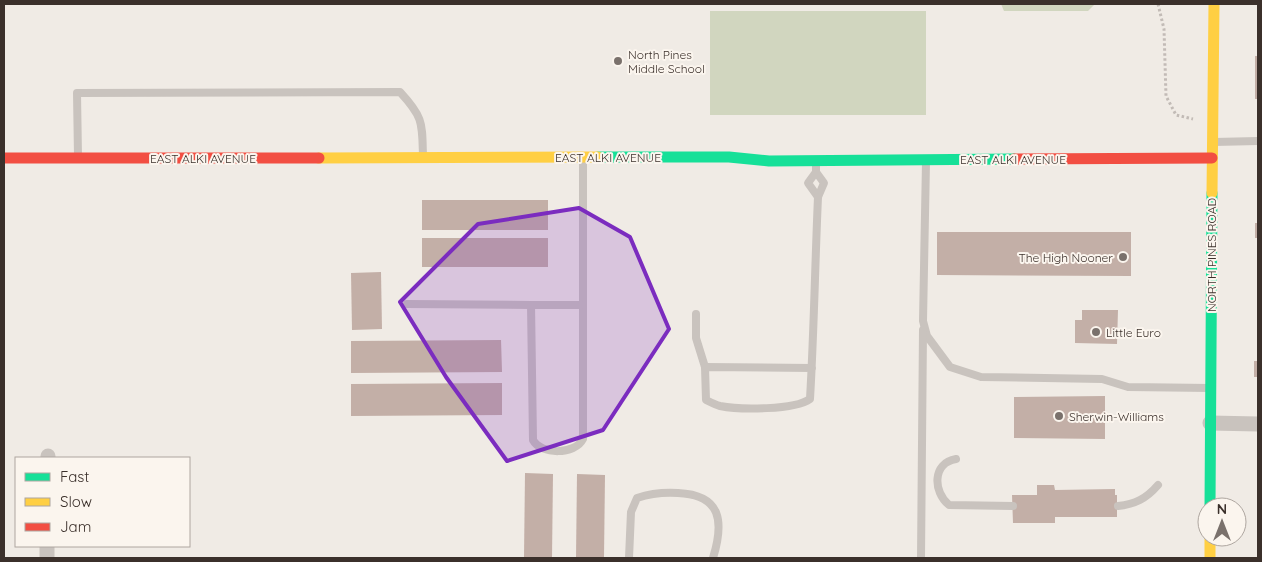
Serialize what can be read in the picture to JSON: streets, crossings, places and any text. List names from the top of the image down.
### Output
{
  "streets": {
    "street": ["EAST ALKI AVENUE", "NORTH PINES ROAD"]
  },
  "crossings": [
    ["EAST ALKI AVENUE", "NORTH PINES ROAD"]
  ],
  "places": [
    "North Pines Middle School",
    "The High Nooner",
    "Little Euro",
    "Sherwin-Williams"
  ],
  "legend": ["Fast", "Slow", "Jam"],
  "north": "top"
}
